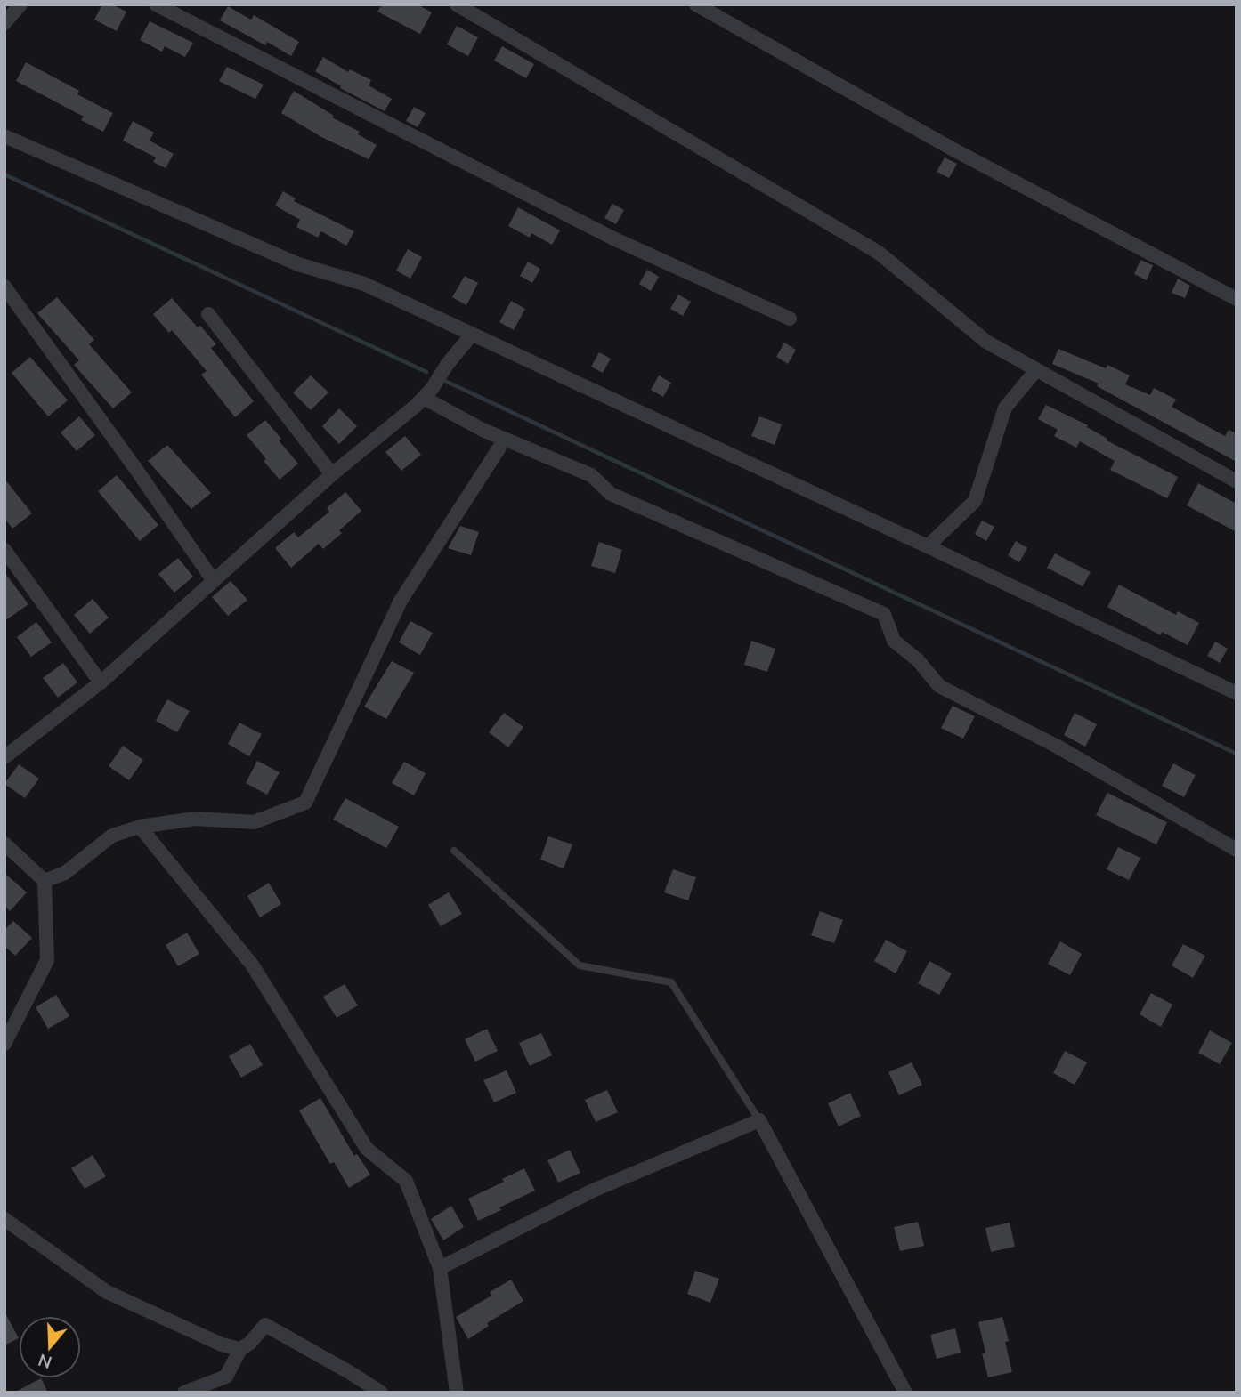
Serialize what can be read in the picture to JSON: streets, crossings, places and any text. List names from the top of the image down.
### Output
{
  "north": "bottom"
}
